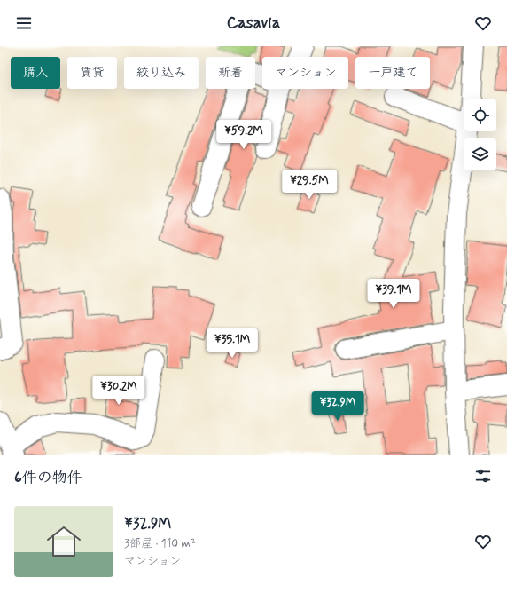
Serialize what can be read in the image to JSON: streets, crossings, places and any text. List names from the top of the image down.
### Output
{
  "page": {
    "header": "Casavia",
    "chip": [
      "購入",
      "賃貸",
      "絞り込み",
      "新着",
      "マンション",
      "一戸建て"
    ],
    "price": [
      "¥59.2M",
      "¥29.5M",
      "¥39.1M",
      "¥35.1M",
      "¥30.2M",
      "¥32.9M"
    ],
    "heading": "6件の物件",
    "list": [
      {
        "name": "¥32.9M",
        "note": "3部屋 · 110 m² · マンション"
      }
    ]
  }
}
